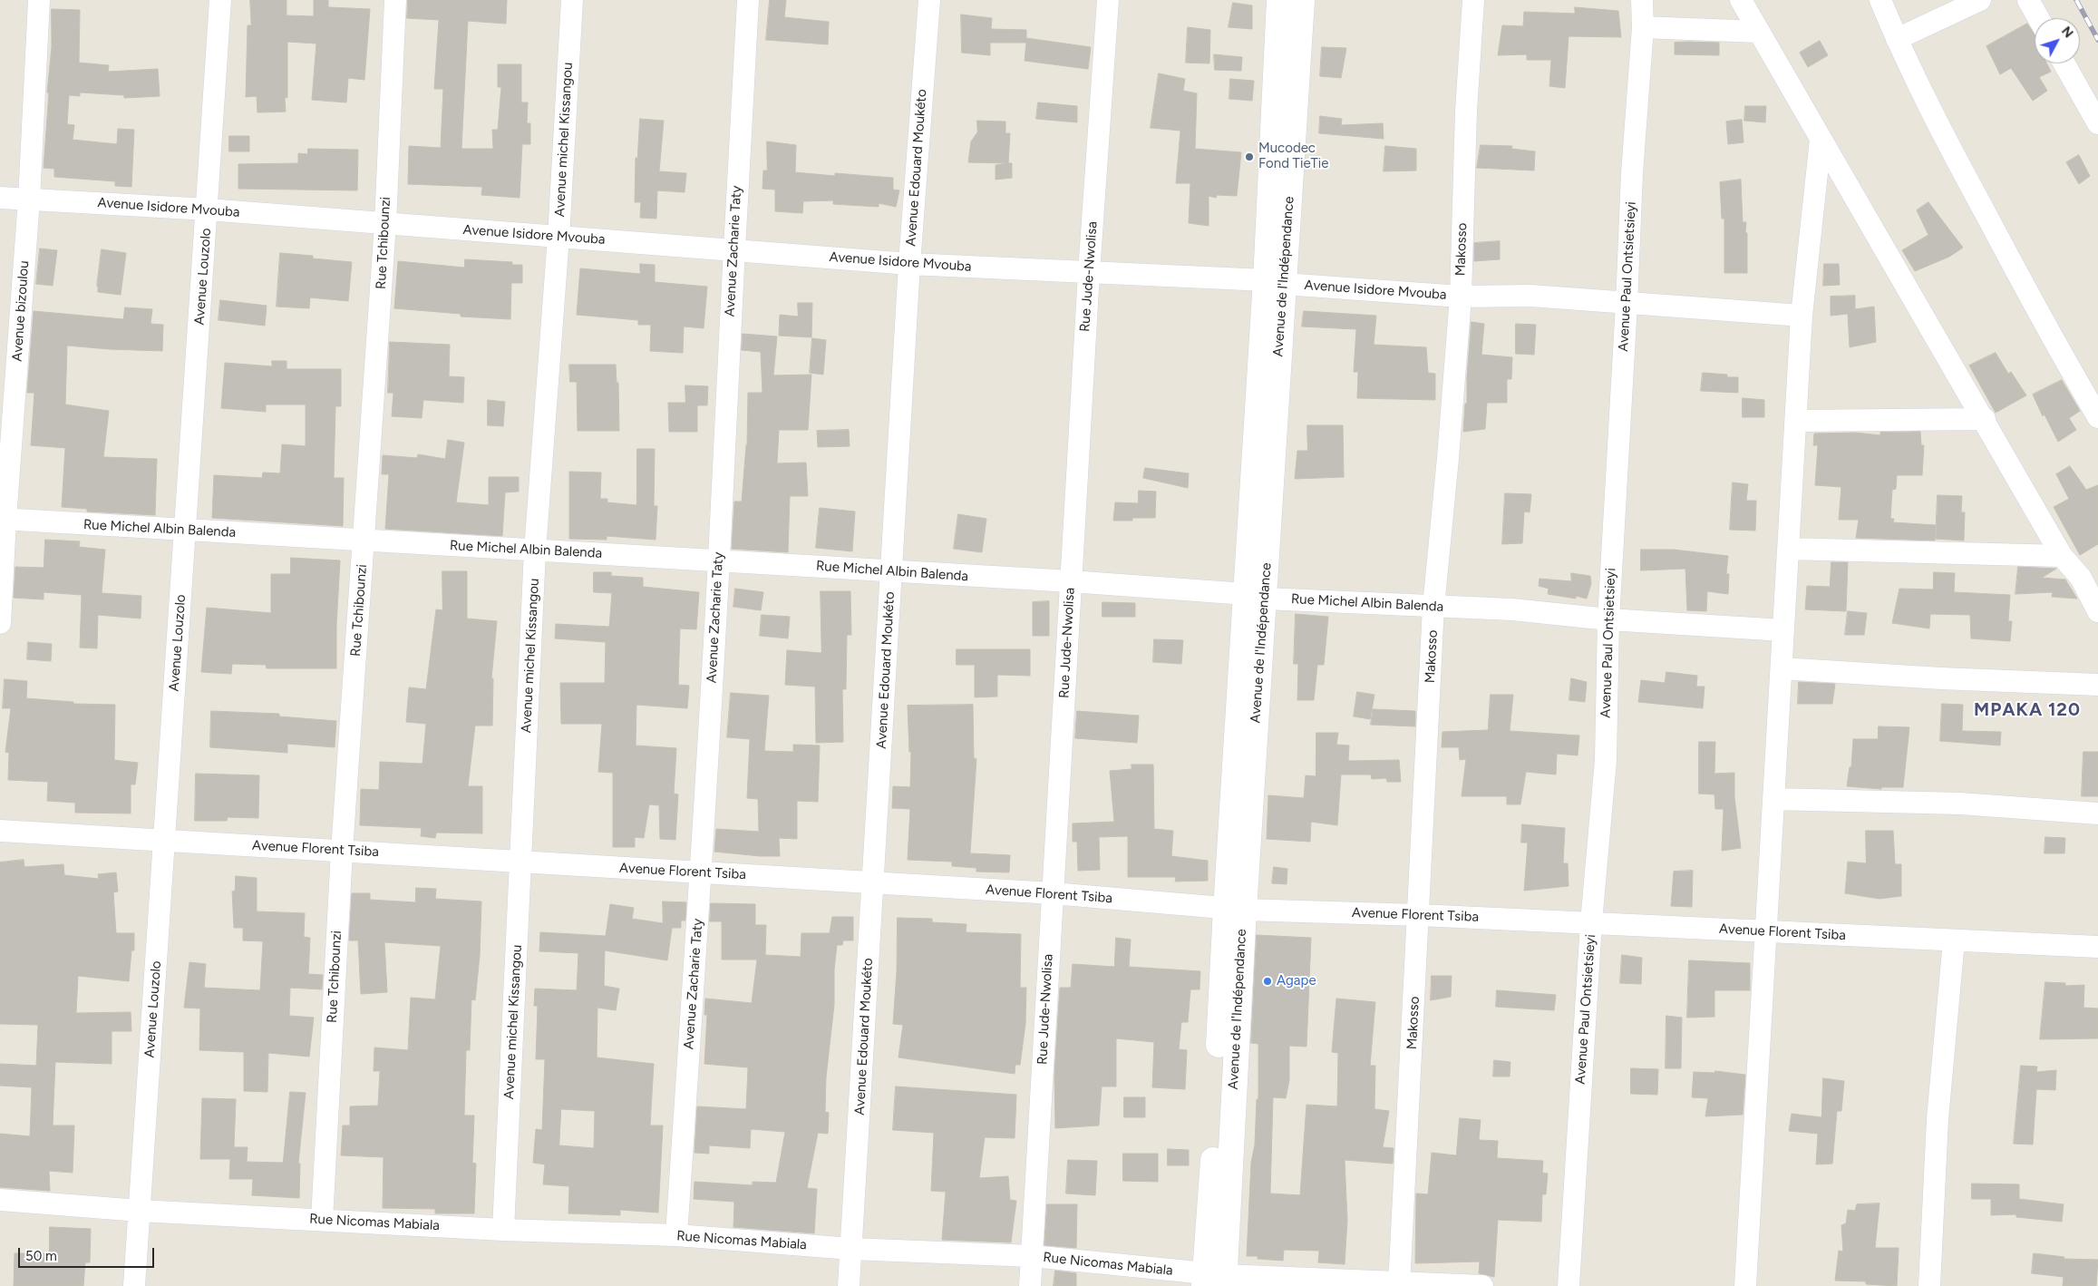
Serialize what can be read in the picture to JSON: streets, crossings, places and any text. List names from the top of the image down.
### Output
{
  "streets": {
    "street": [
      "Avenue michel Kissangou",
      "Avenue Edouard Moukéto",
      "Avenue Isidore Mvouba",
      "Rue Tchibounzi",
      "Makosso",
      "Avenue Zacharie Taty",
      "Avenue Louzolo",
      "Rue Jude-Nwolisa",
      "Avenue de l'Indépendance",
      "Avenue Paul Ontsietsieyi",
      "Avenue bizoulou",
      "Rue Michel Albin Balenda",
      "Avenue Florent Tsiba",
      "Rue Nicomas Mabiala"
    ]
  },
  "crossings": [
    ["Avenue michel Kissangou", "Avenue Isidore Mvouba"],
    ["Avenue michel Kissangou", "Rue Michel Albin Balenda"],
    ["Avenue michel Kissangou", "Avenue Florent Tsiba"],
    ["Avenue michel Kissangou", "Rue Nicomas Mabiala"],
    ["Avenue Edouard Moukéto", "Avenue Isidore Mvouba"],
    ["Avenue Edouard Moukéto", "Rue Michel Albin Balenda"],
    ["Avenue Edouard Moukéto", "Avenue Florent Tsiba"],
    ["Avenue Edouard Moukéto", "Rue Nicomas Mabiala"],
    ["Avenue Isidore Mvouba", "Rue Tchibounzi"],
    ["Avenue Isidore Mvouba", "Makosso"],
    ["Avenue Isidore Mvouba", "Avenue Zacharie Taty"],
    ["Avenue Isidore Mvouba", "Avenue Louzolo"],
    ["Avenue Isidore Mvouba", "Rue Jude-Nwolisa"],
    ["Avenue Isidore Mvouba", "Avenue de l'Indépendance"],
    ["Avenue Isidore Mvouba", "Avenue Paul Ontsietsieyi"],
    ["Avenue Isidore Mvouba", "Avenue bizoulou"],
    ["Rue Tchibounzi", "Rue Michel Albin Balenda"],
    ["Rue Tchibounzi", "Avenue Florent Tsiba"],
    ["Rue Tchibounzi", "Rue Nicomas Mabiala"],
    ["Makosso", "Rue Michel Albin Balenda"],
    ["Makosso", "Avenue Florent Tsiba"],
    ["Makosso", "Rue Nicomas Mabiala"],
    ["Avenue Zacharie Taty", "Rue Michel Albin Balenda"],
    ["Avenue Zacharie Taty", "Avenue Florent Tsiba"],
    ["Avenue Zacharie Taty", "Rue Nicomas Mabiala"],
    ["Avenue Louzolo", "Rue Michel Albin Balenda"],
    ["Avenue Louzolo", "Avenue Florent Tsiba"],
    ["Avenue Louzolo", "Rue Nicomas Mabiala"],
    ["Rue Jude-Nwolisa", "Rue Michel Albin Balenda"],
    ["Rue Jude-Nwolisa", "Avenue Florent Tsiba"],
    ["Rue Jude-Nwolisa", "Rue Nicomas Mabiala"],
    ["Avenue de l'Indépendance", "Rue Michel Albin Balenda"],
    ["Avenue de l'Indépendance", "Avenue Florent Tsiba"],
    ["Avenue de l'Indépendance", "Rue Nicomas Mabiala"],
    ["Avenue Paul Ontsietsieyi", "Rue Michel Albin Balenda"],
    ["Avenue Paul Ontsietsieyi", "Avenue Florent Tsiba"],
    ["Avenue bizoulou", "Rue Michel Albin Balenda"]
  ],
  "districts": ["MPAKA 120"],
  "places": ["Mucodec Fond TieTie", "Agape"],
  "scale_bar": "50 m",
  "north": "top right"
}
